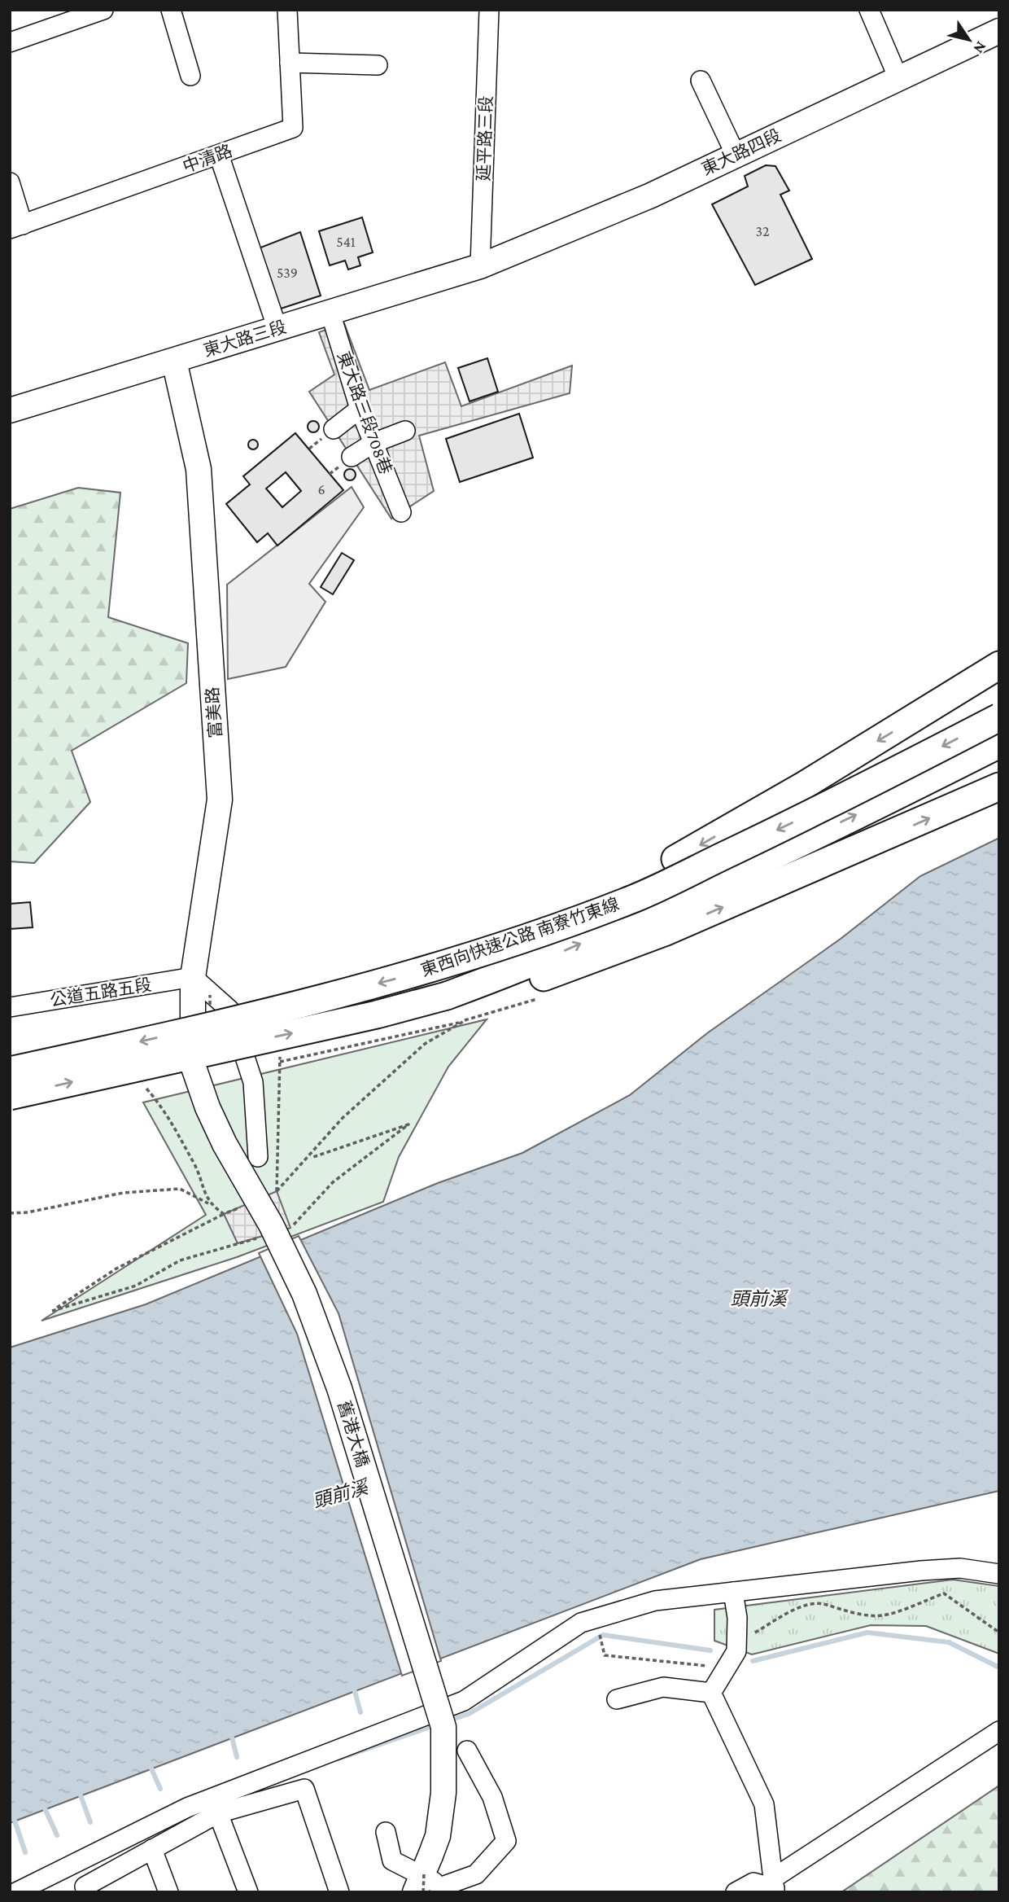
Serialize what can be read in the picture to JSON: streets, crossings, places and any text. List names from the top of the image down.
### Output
{
  "streets": {
    "highway": ["東西向快速公路 南寮竹東線"],
    "main road": [
      "東大路四段",
      "東大路三段",
      "富美路",
      "舊港大橋"
    ],
    "street": [
      "延平路三段",
      "中清路",
      "東大路三段708巷",
      "公道五路五段"
    ]
  },
  "crossings": [
    ["延平路三段", "東大路四段"],
    ["延平路三段", "東大路三段"],
    ["東大路四段", "東大路三段"],
    ["東大路三段", "東大路三段708巷"],
    ["東大路三段", "富美路"],
    ["富美路", "公道五路五段"],
    ["富美路", "舊港大橋"]
  ],
  "water": ["頭前溪"],
  "house_numbers": [
    "32",
    "541",
    "539",
    "6"
  ],
  "north": "bottom right"
}
